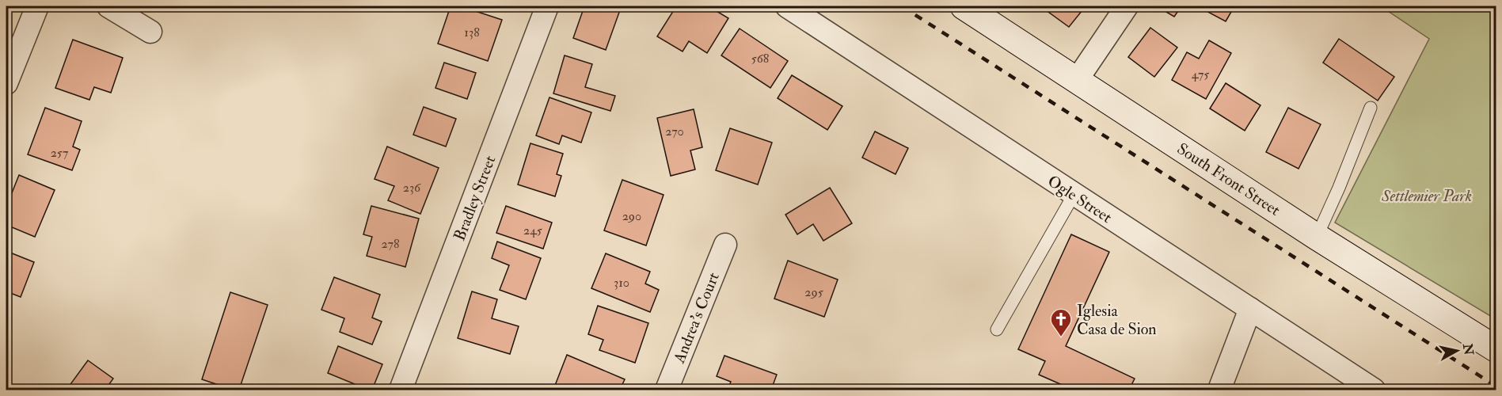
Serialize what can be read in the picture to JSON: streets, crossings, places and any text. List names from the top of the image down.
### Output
{
  "streets": {
    "main road": ["South Front Street"],
    "street": ["Bradley Street", "Ogle Street", "Andrea's Court"]
  },
  "parks": ["Settlemier Park"],
  "places": {
    "church": ["Iglesia Casa de Sion"]
  },
  "house_numbers": [
    "138",
    "568",
    "475",
    "270",
    "257",
    "236",
    "290",
    "245",
    "278",
    "310",
    "295"
  ],
  "north": "right"
}
